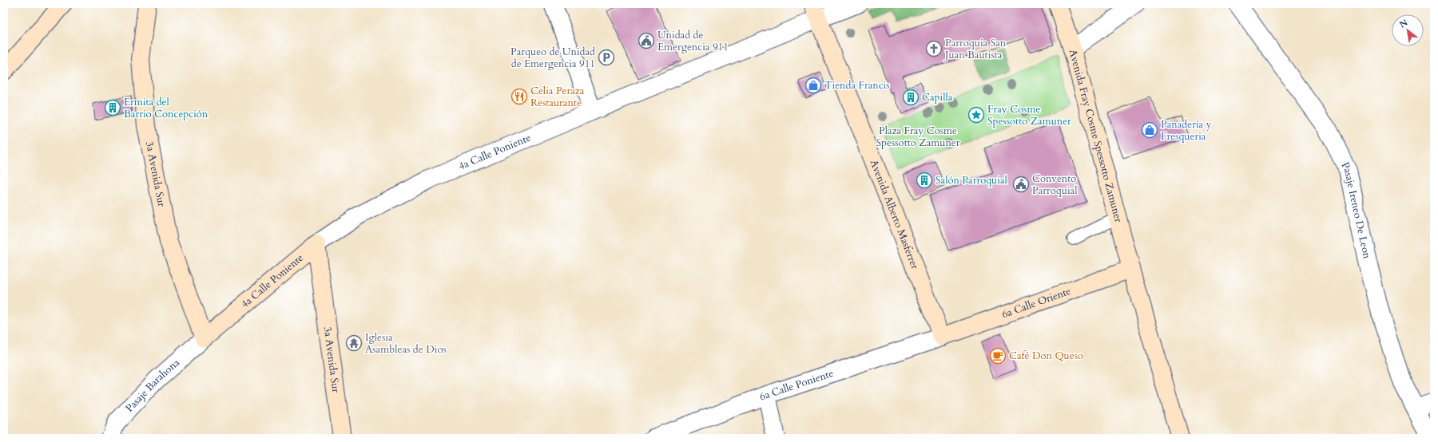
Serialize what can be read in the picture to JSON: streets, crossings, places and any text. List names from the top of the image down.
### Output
{
  "streets": {
    "main road": [
      "Avenida Fray Cosme Spessotto Zamuner",
      "4a Calle Poniente",
      "3a Avenida Sur",
      "Avenida Alberto Masferrer",
      "6a Calle Oriente"
    ],
    "street": ["Pasaje Ireneo De Leon", "6a Calle Poniente", "Pasaje Barahona"]
  },
  "crossings": [
    ["Avenida Fray Cosme Spessotto Zamuner", "6a Calle Oriente"],
    ["4a Calle Poniente", "3a Avenida Sur"],
    ["4a Calle Poniente", "Avenida Alberto Masferrer"],
    ["4a Calle Poniente", "Pasaje Barahona"],
    ["3a Avenida Sur", "Pasaje Barahona"],
    ["Avenida Alberto Masferrer", "6a Calle Oriente"],
    ["Avenida Alberto Masferrer", "6a Calle Poniente"],
    ["6a Calle Oriente", "6a Calle Poniente"]
  ],
  "parks": ["Plaza Fray Cosme Spessotto Zamuner"],
  "places": {
    "public building": ["Unidad de Emergencia 911", "Convento Parroquial"],
    "church": ["Parroquia San Juan Bautista"],
    "parking": ["Parqueo de Unidad de Emergencia 911"],
    "shop": ["Tienda Francis", "Panadería y Fresqueria"],
    "restaurant": ["Celia Peraza Restaurante"],
    "building": ["Capilla", "Ermita del Barrio Concepción", "Salón Parroquial"],
    "place": ["Fray Cosme Spessotto Zamuner"],
    "temple": ["Iglesia Asambleas de Dios"],
    "cafe": ["Café Don Queso"]
  },
  "north": "top left"
}
